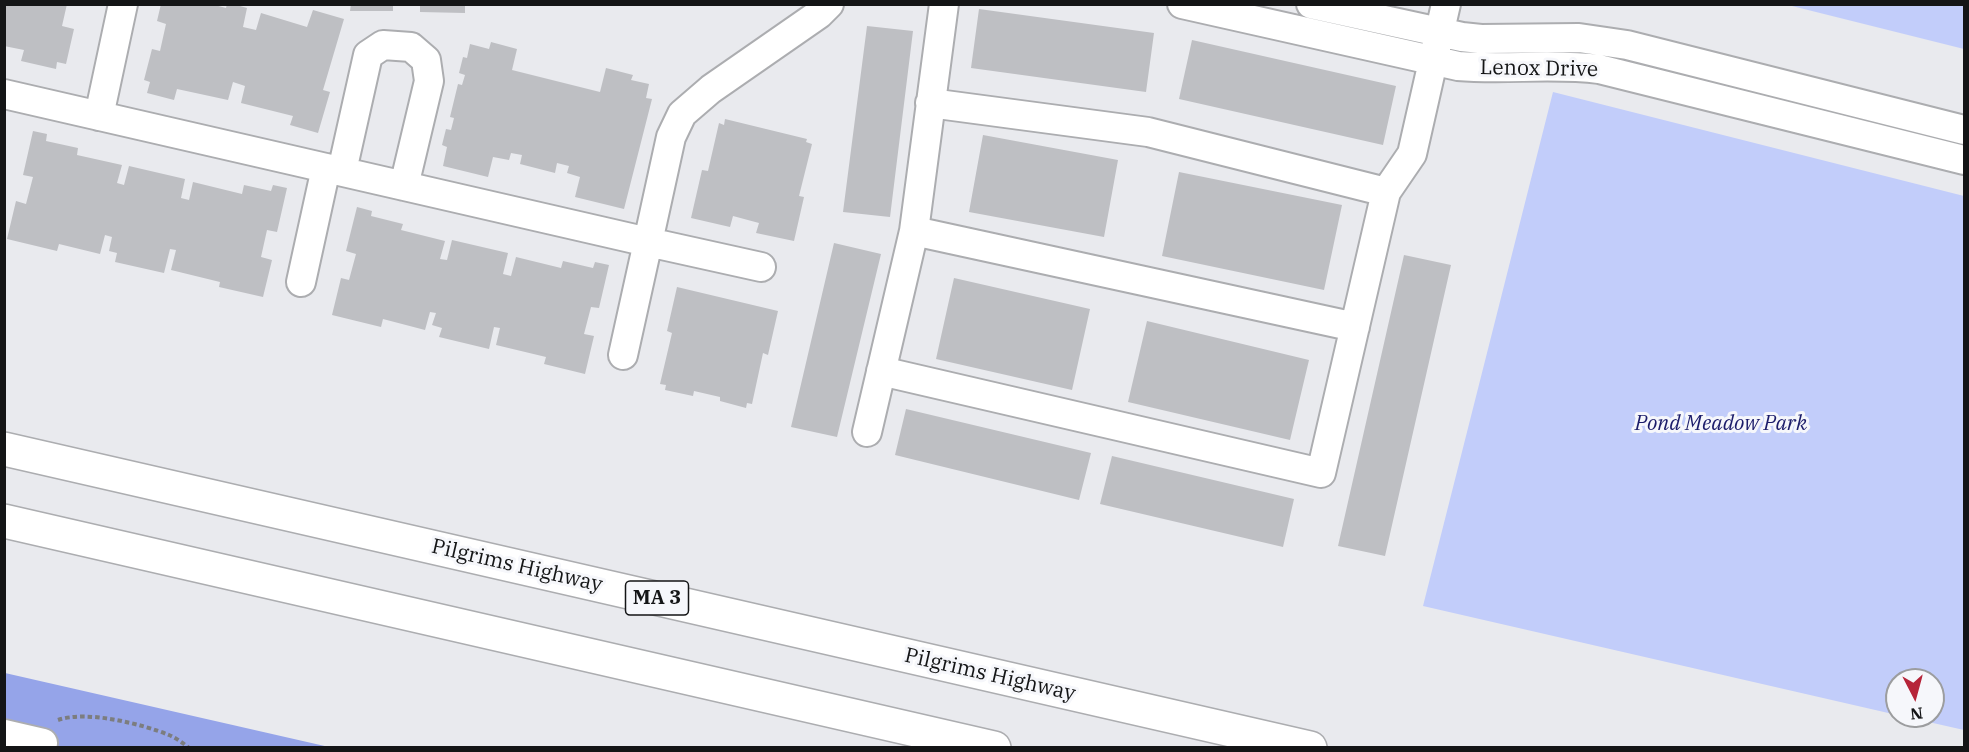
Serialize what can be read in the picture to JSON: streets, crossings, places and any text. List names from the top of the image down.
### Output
{
  "streets": {
    "highway": ["Pilgrims Highway", "MA 3"],
    "street": ["Lenox Drive"]
  },
  "parks": ["Pond Meadow Park"],
  "north": "bottom"
}
